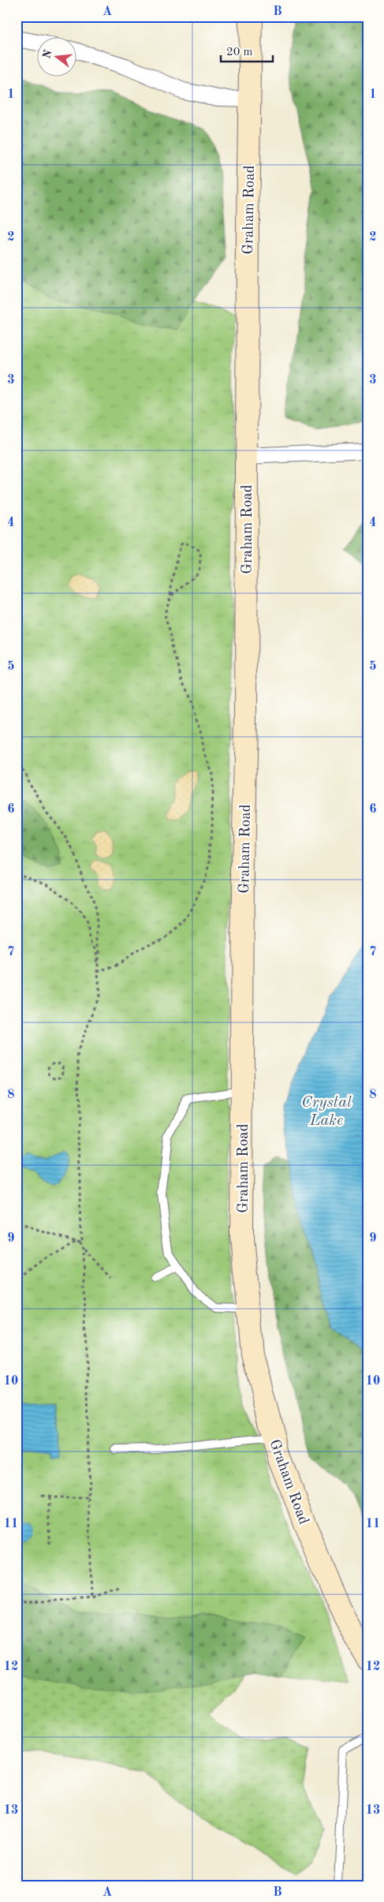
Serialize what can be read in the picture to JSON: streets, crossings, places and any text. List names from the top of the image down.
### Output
{
  "streets": {
    "main road": ["Graham Road"]
  },
  "water": ["Crystal Lake"],
  "scale_bar": "20 m",
  "north": "left",
  "grid": {
    "columns": ["A", "B"],
    "rows": [
      "1",
      "2",
      "3",
      "4",
      "5",
      "6",
      "7",
      "8",
      "9",
      "10",
      "11",
      "12",
      "13"
    ]
  }
}
